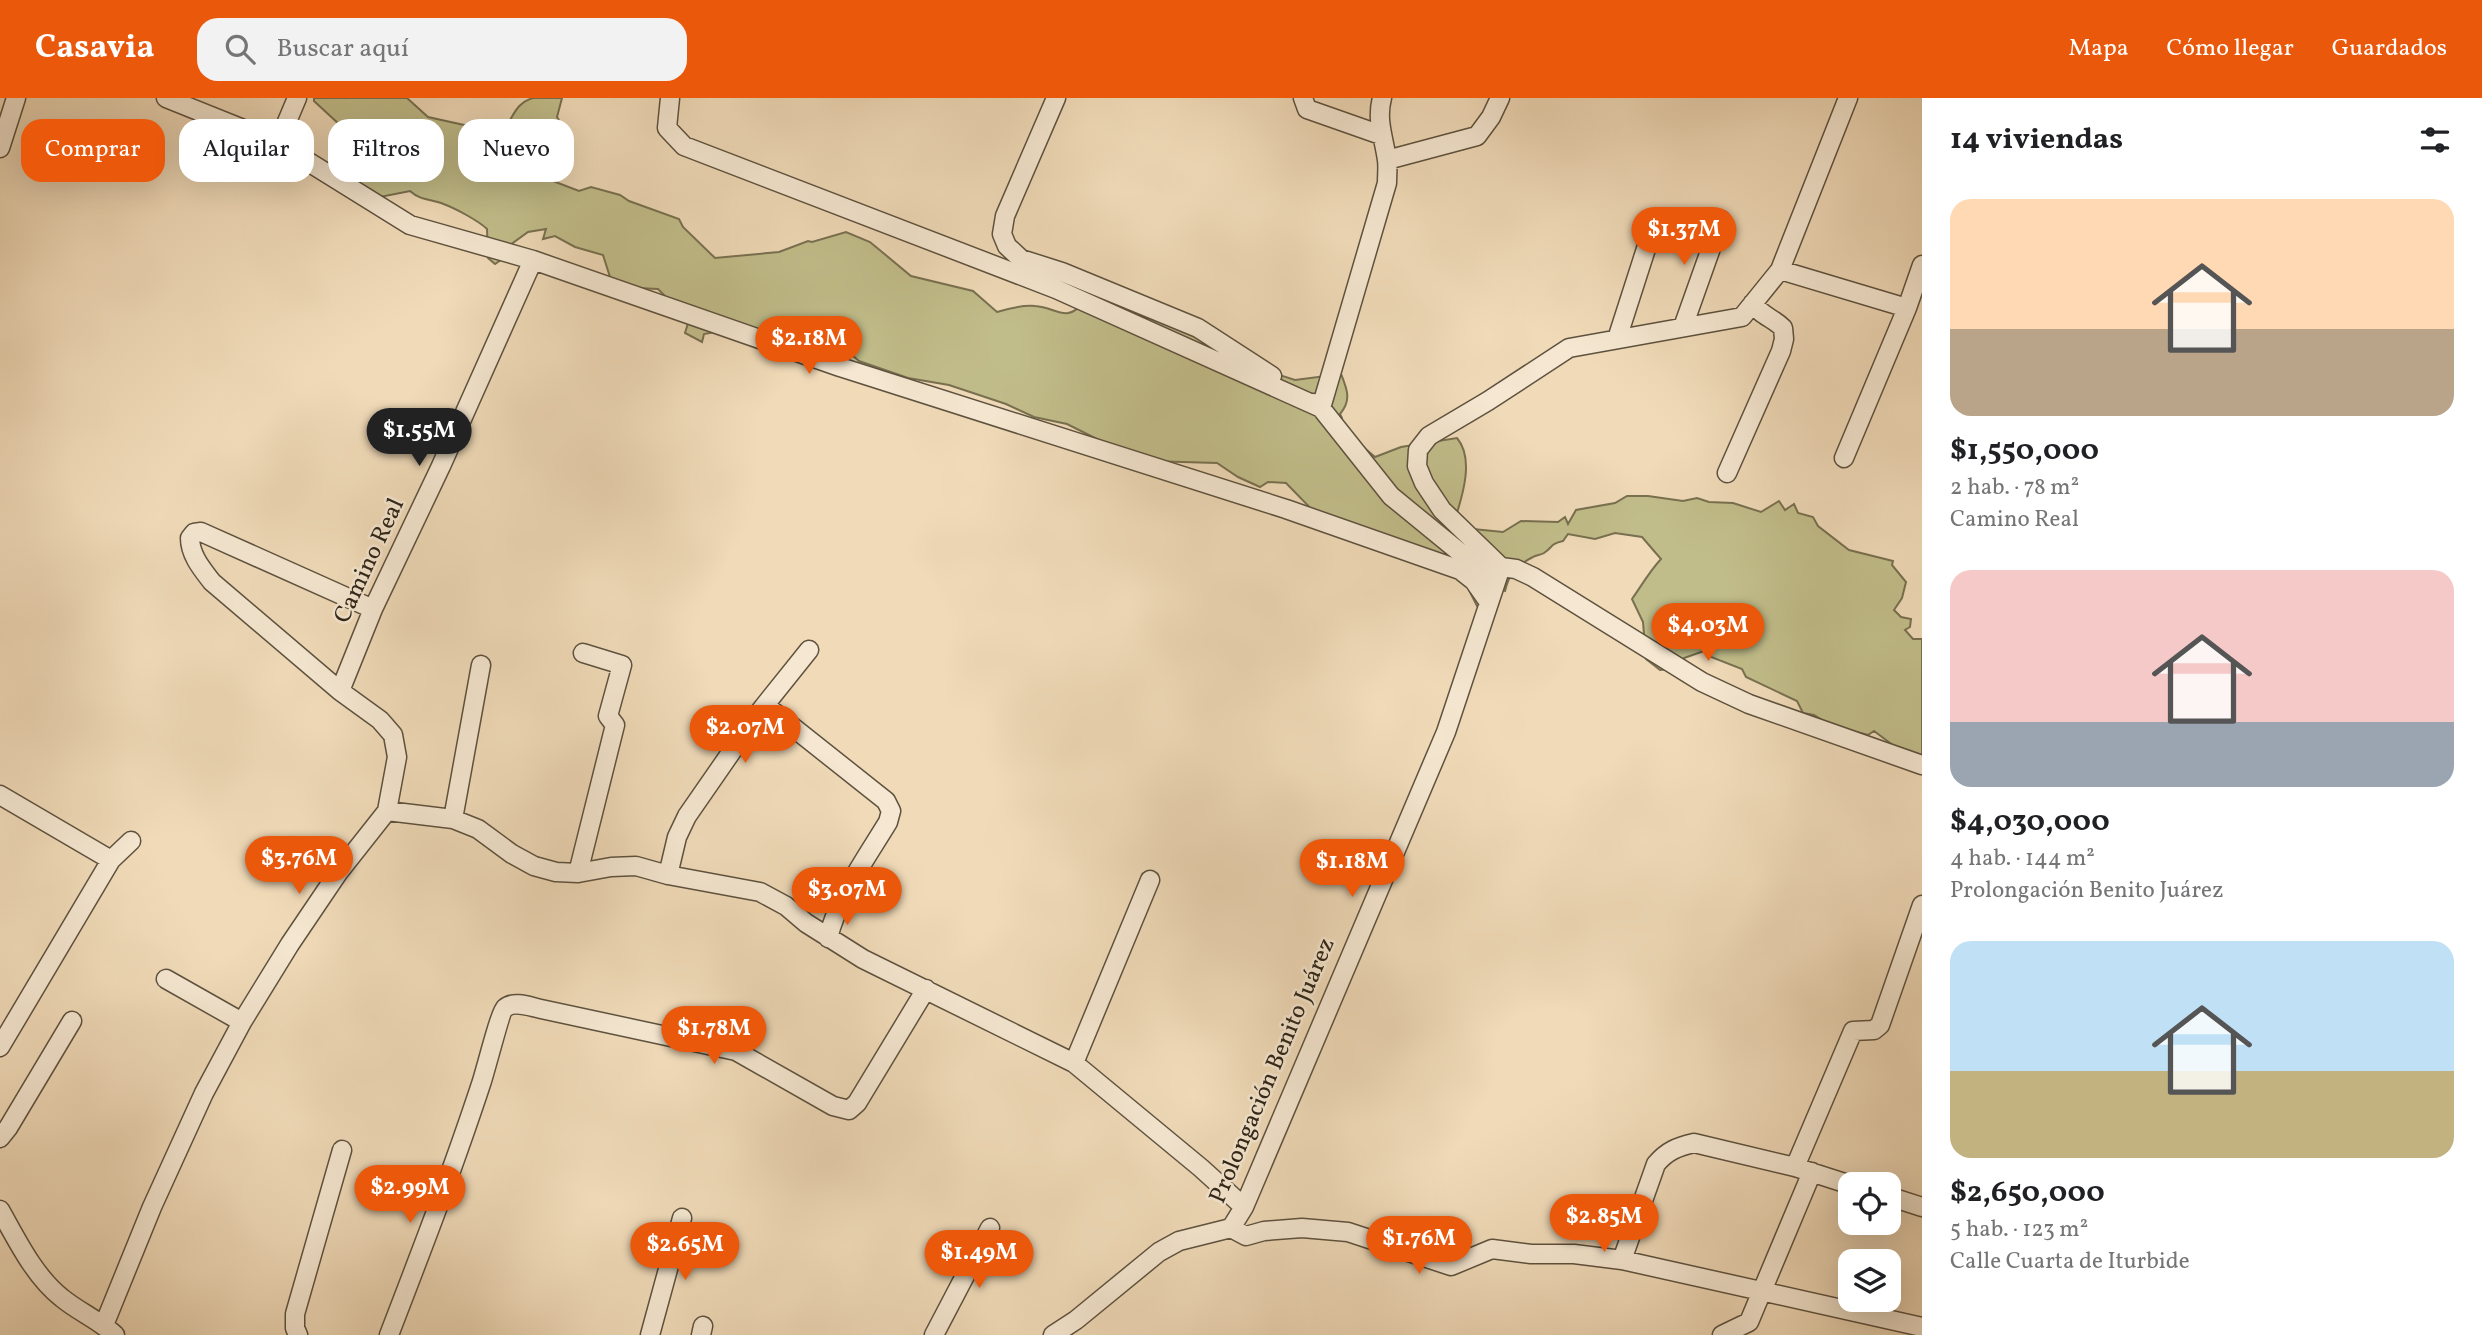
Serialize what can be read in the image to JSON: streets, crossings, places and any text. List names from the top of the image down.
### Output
{
  "streets": {
    "street": ["Camino Real", "Prolongación Benito Juárez"]
  },
  "page": {
    "header": "Casavia",
    "search": "Buscar aquí",
    "nav": ["Mapa", "Cómo llegar", "Guardados"],
    "heading": "14 viviendas",
    "chip": [
      "Comprar",
      "Alquilar",
      "Filtros",
      "Nuevo"
    ],
    "list": [
      {
        "name": "$1,550,000",
        "note": "2 hab. · 78 m² · Camino Real"
      },
      {
        "name": "$4,030,000",
        "note": "4 hab. · 144 m² · Prolongación Benito Juárez"
      },
      {
        "name": "$2,650,000",
        "note": "5 hab. · 123 m² · Calle Cuarta de Iturbide"
      }
    ],
    "price": [
      "$1.37M",
      "$2.18M",
      "$1.55M",
      "$4.03M",
      "$2.07M",
      "$3.76M",
      "$1.18M",
      "$3.07M",
      "$1.78M",
      "$2.99M",
      "$2.85M",
      "$1.76M",
      "$2.65M",
      "$1.49M"
    ]
  }
}
